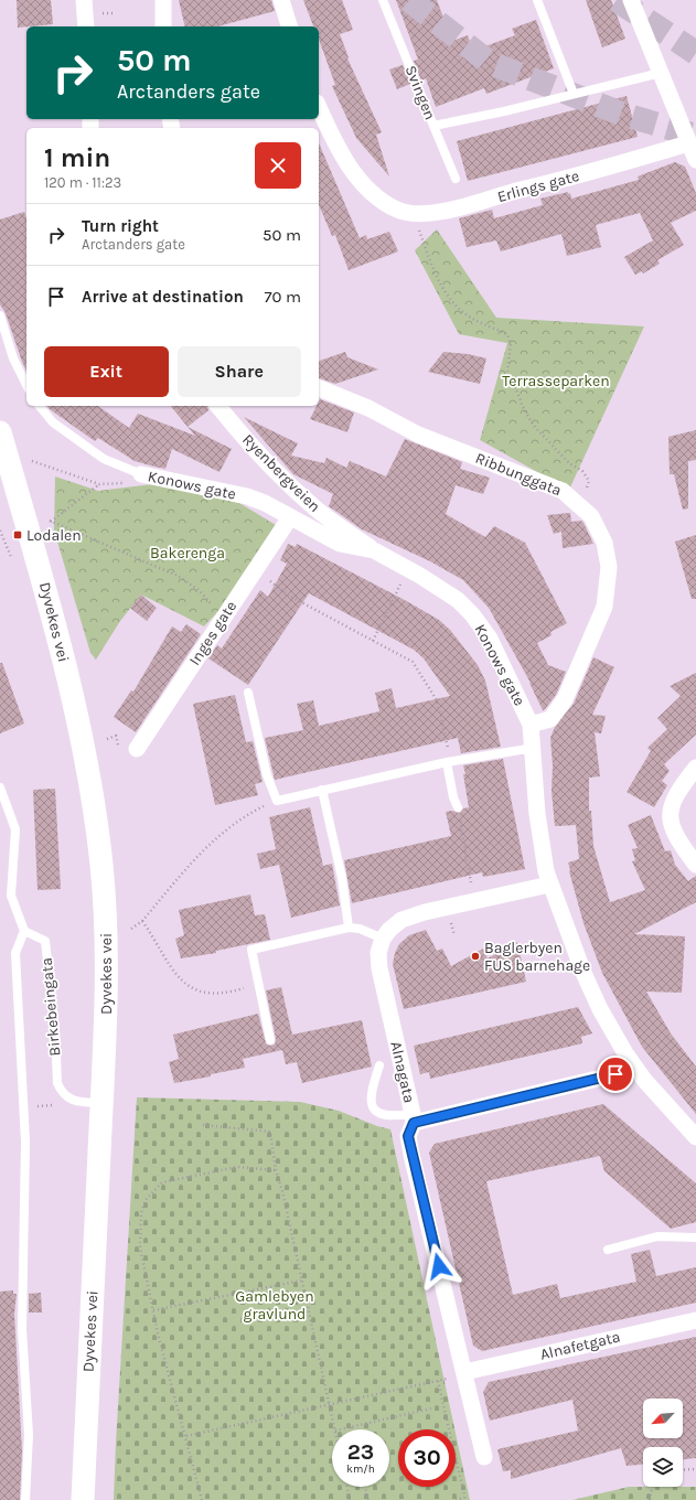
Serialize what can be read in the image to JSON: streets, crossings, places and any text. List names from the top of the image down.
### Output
{
  "streets": {
    "street": [
      "Erlings gate",
      "Ryenbergveien",
      "Ribbunggata",
      "Konows gate",
      "Dyvekes vei",
      "Inges gate",
      "Alnagata",
      "Alnafetgata"
    ],
    "lane": ["Svingen", "Birkebeingata"]
  },
  "crossings": [
    ["Ryenbergveien", "Konows gate"],
    ["Ribbunggata", "Konows gate"],
    ["Konows gate", "Inges gate"],
    ["Dyvekes vei", "Birkebeingata"],
    ["Alnagata", "Alnafetgata"]
  ],
  "parks": ["Terrasseparken", "Bakerenga", "Gamlebyen gravlund"],
  "places": {
    "transit": ["Lodalen"],
    "other": ["Baglerbyen FUS barnehage"]
  },
  "north": "bottom left",
  "page": {
    "turn": ["50 m", "Arctanders gate"],
    "heading": ["1 min", "120 m · 11:23"],
    "list": [
      {
        "name": "Turn right",
        "note": "Arctanders gate",
        "value": "50 m"
      },
      {
        "name": "Arrive at destination",
        "value": "70 m"
      }
    ],
    "buttons": ["Exit", "Share"],
    "speed": "23 km/h",
    "limit": "30"
  }
}
